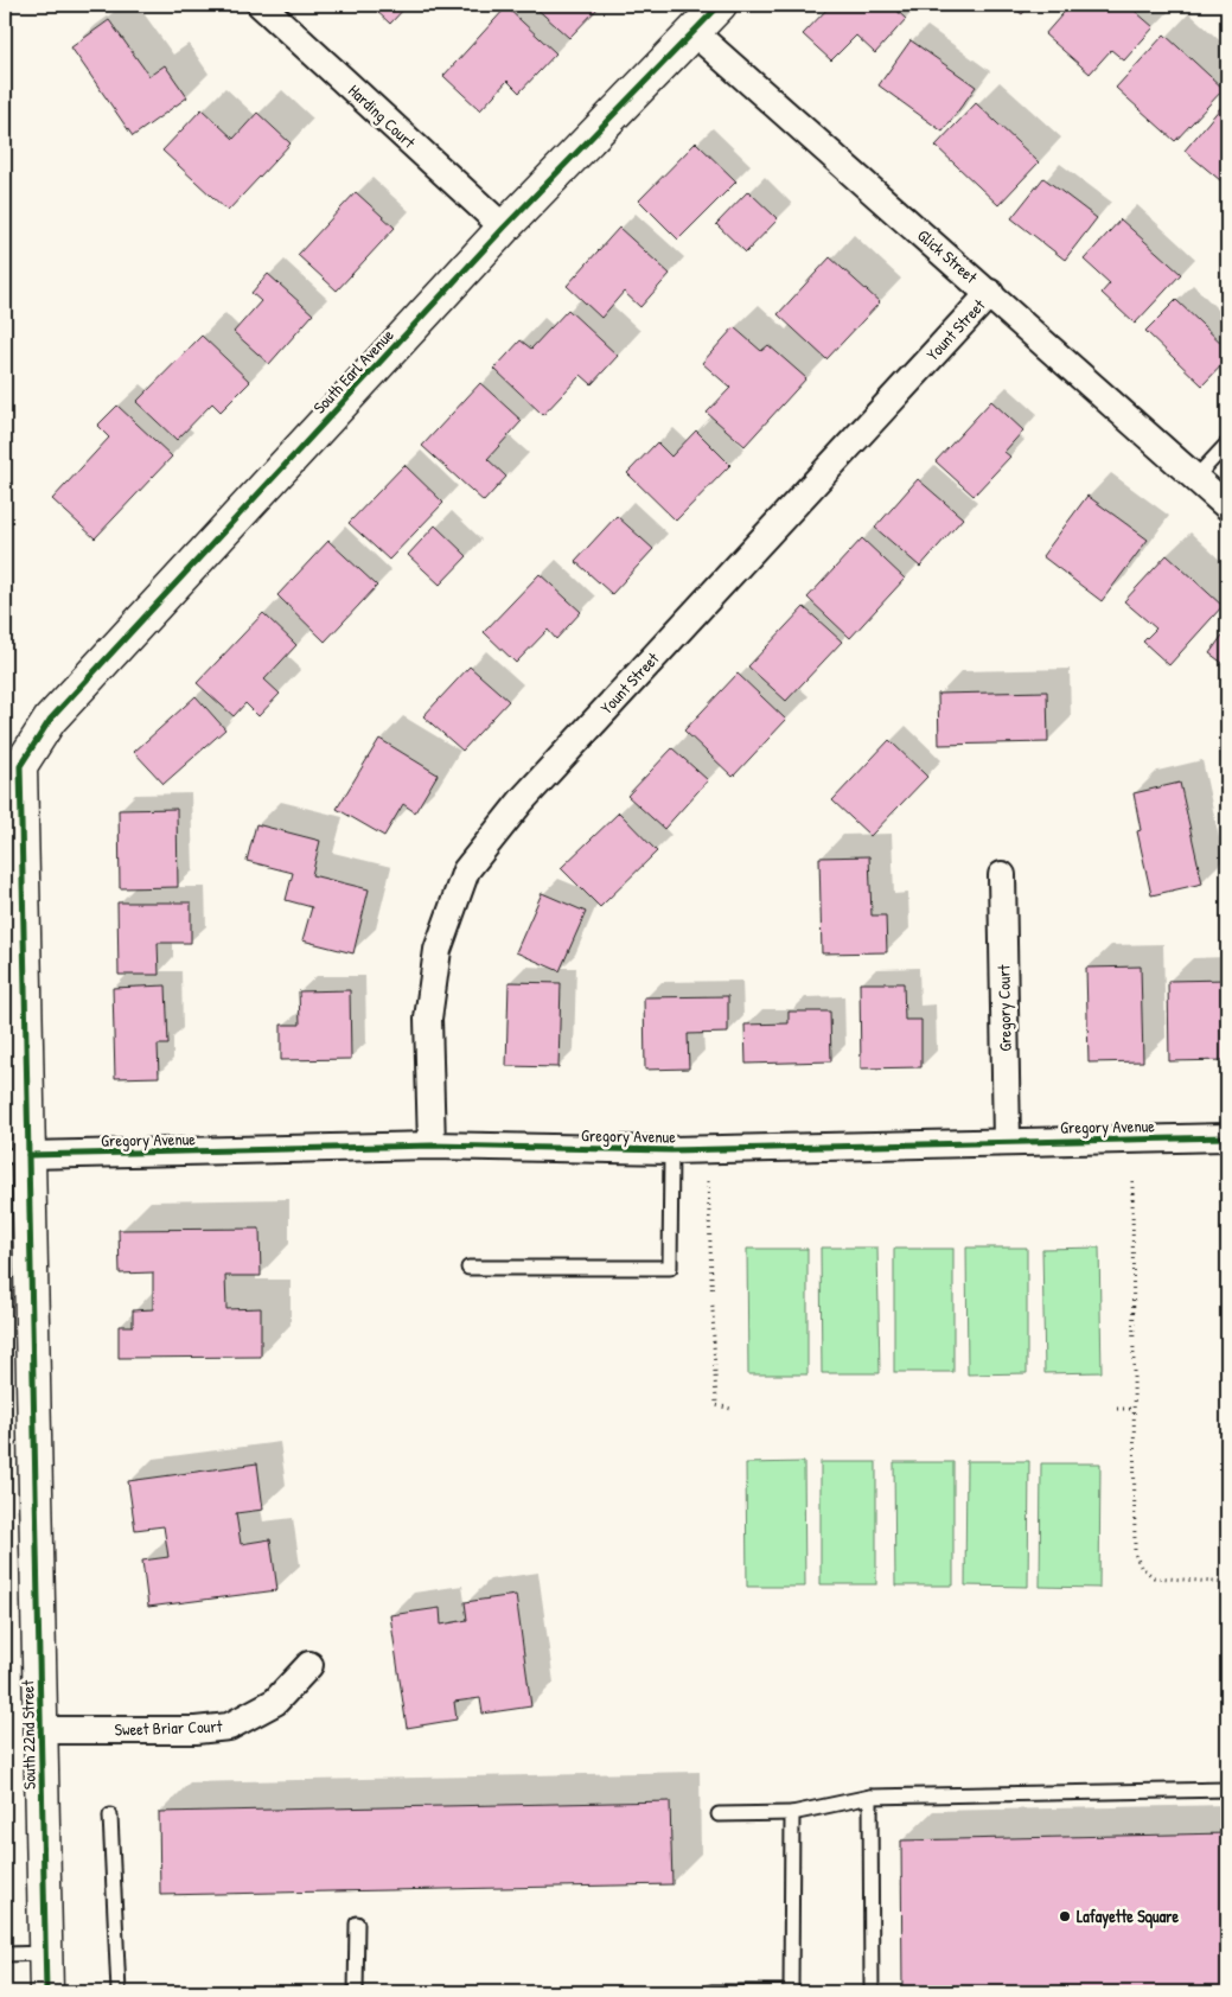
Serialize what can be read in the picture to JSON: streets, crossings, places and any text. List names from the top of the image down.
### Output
{
  "streets": {
    "street": [
      "Harding Court",
      "Glick Street",
      "Yount Street",
      "South Earl Avenue",
      "Gregory Court",
      "Gregory Avenue",
      "Sweet Briar Court",
      "South 22nd Street"
    ]
  },
  "crossings": [
    ["Harding Court", "South Earl Avenue"],
    ["Glick Street", "Yount Street"],
    ["Glick Street", "South Earl Avenue"],
    ["Yount Street", "Gregory Avenue"],
    ["South Earl Avenue", "South 22nd Street"],
    ["Gregory Court", "Gregory Avenue"],
    ["Gregory Avenue", "South 22nd Street"],
    ["Sweet Briar Court", "South 22nd Street"]
  ],
  "places": ["Lafayette Square"]
}
